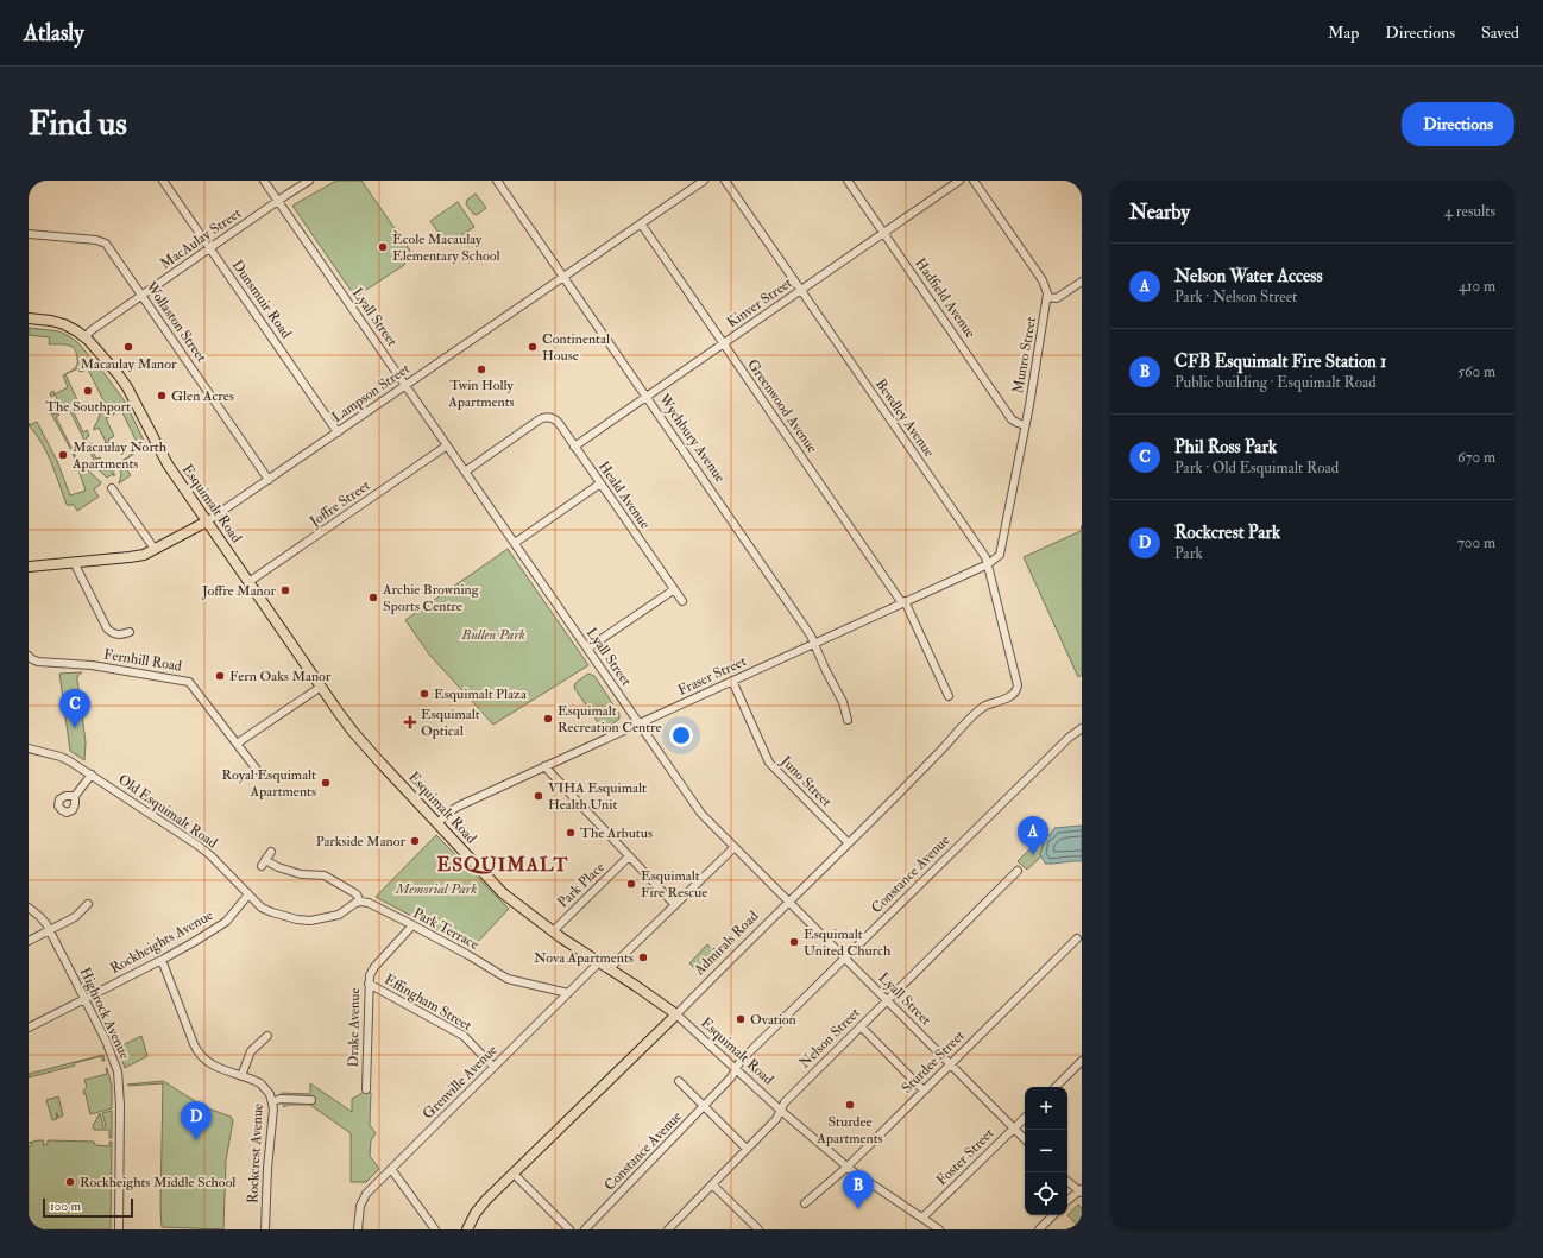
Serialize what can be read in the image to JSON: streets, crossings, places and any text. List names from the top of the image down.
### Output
{
  "streets": {
    "main road": ["Lampson Street", "Esquimalt Road", "Admirals Road"],
    "street": [
      "MacAulay Street",
      "Hadfield Avenue",
      "Dunsmuir Road",
      "Kinver Street",
      "Lyall Street",
      "Wollaston Street",
      "Munro Street",
      "Greenwood Avenue",
      "Bewdley Avenue",
      "Wychbury Avenue",
      "Heald Avenue",
      "Joffre Street",
      "Fernhill Road",
      "Fraser Street",
      "Juno Street",
      "Old Esquimalt Road",
      "Constance Avenue",
      "Park Place",
      "Park Terrace",
      "Rockheights Avenue",
      "Effingham Street",
      "Highrock Avenue",
      "Drake Avenue",
      "Nelson Street",
      "Sturdee Street",
      "Grenville Avenue",
      "Rockcrest Avenue",
      "Foster Street"
    ]
  },
  "crossings": [
    ["MacAulay Street", "Dunsmuir Road"],
    ["MacAulay Street", "Lyall Street"],
    ["MacAulay Street", "Wollaston Street"],
    ["MacAulay Street", "Esquimalt Road"],
    ["Hadfield Avenue", "Kinver Street"],
    ["Hadfield Avenue", "Munro Street"],
    ["Dunsmuir Road", "Lampson Street"],
    ["Kinver Street", "Greenwood Avenue"],
    ["Kinver Street", "Bewdley Avenue"],
    ["Kinver Street", "Wychbury Avenue"],
    ["Kinver Street", "Heald Avenue"],
    ["Lyall Street", "Lampson Street"],
    ["Lyall Street", "Heald Avenue"],
    ["Lyall Street", "Joffre Street"],
    ["Lyall Street", "Fraser Street"],
    ["Lyall Street", "Constance Avenue"],
    ["Lyall Street", "Admirals Road"],
    ["Lyall Street", "Nelson Street"],
    ["Lyall Street", "Sturdee Street"],
    ["Lyall Street", "Foster Street"],
    ["Wollaston Street", "Lampson Street"],
    ["Munro Street", "Fraser Street"],
    ["Lampson Street", "Greenwood Avenue"],
    ["Lampson Street", "Wychbury Avenue"],
    ["Lampson Street", "Esquimalt Road"],
    ["Greenwood Avenue", "Fraser Street"],
    ["Bewdley Avenue", "Fraser Street"],
    ["Bewdley Avenue", "Admirals Road"],
    ["Wychbury Avenue", "Fraser Street"],
    ["Esquimalt Road", "Joffre Street"],
    ["Esquimalt Road", "Fraser Street"],
    ["Esquimalt Road", "Constance Avenue"],
    ["Esquimalt Road", "Park Place"],
    ["Esquimalt Road", "Admirals Road"],
    ["Esquimalt Road", "Nelson Street"],
    ["Esquimalt Road", "Sturdee Street"],
    ["Esquimalt Road", "Grenville Avenue"],
    ["Esquimalt Road", "Foster Street"],
    ["Fraser Street", "Juno Street"],
    ["Juno Street", "Admirals Road"],
    ["Old Esquimalt Road", "Park Terrace"],
    ["Old Esquimalt Road", "Rockheights Avenue"],
    ["Park Terrace", "Drake Avenue"],
    ["Park Terrace", "Grenville Avenue"],
    ["Rockheights Avenue", "Highrock Avenue"],
    ["Rockheights Avenue", "Rockcrest Avenue"],
    ["Effingham Street", "Drake Avenue"],
    ["Effingham Street", "Grenville Avenue"]
  ],
  "districts": ["ESQUIMALT"],
  "parks": ["Bullen Park", "Memorial Park"],
  "places": {
    "other": [
      "Ècole Macaulay Elementary School",
      "Macaulay Manor",
      "Continental House",
      "Twin Holly Apartments",
      "The Southport",
      "Glen Acres",
      "Macaulay North Apartments",
      "Joffre Manor",
      "Archie Browning Sports Centre",
      "Fern Oaks Manor",
      "Esquimalt Plaza",
      "Esquimalt Recreation Centre",
      "Royal Esquimalt Apartments",
      "VIHA Esquimalt Health Unit",
      "The Arbutus",
      "Parkside Manor",
      "Esquimalt Fire Rescue",
      "Esquimalt United Church",
      "Nova Apartments",
      "Ovation",
      "Sturdee Apartments",
      "Rockheights Middle School"
    ],
    "health": ["Esquimalt Optical"]
  },
  "scale_bar": "100 m",
  "page": {
    "header": "Atlasly",
    "nav": ["Map", "Directions", "Saved"],
    "buttons": "Directions",
    "title": "Find us",
    "heading": ["Nearby", "4 results"],
    "list": [
      {
        "mark": "A",
        "name": "Nelson Water Access",
        "note": "Park · Nelson Street",
        "value": "410 m"
      },
      {
        "mark": "B",
        "name": "CFB Esquimalt Fire Station 1",
        "note": "Public building · Esquimalt Road",
        "value": "560 m"
      },
      {
        "mark": "C",
        "name": "Phil Ross Park",
        "note": "Park · Old Esquimalt Road",
        "value": "670 m"
      },
      {
        "mark": "D",
        "name": "Rockcrest Park",
        "note": "Park",
        "value": "700 m"
      }
    ],
    "pins": [
      "C",
      "A",
      "D",
      "B"
    ],
    "map_buttons": ["+", "−"],
    "scale": "100 m"
  }
}
